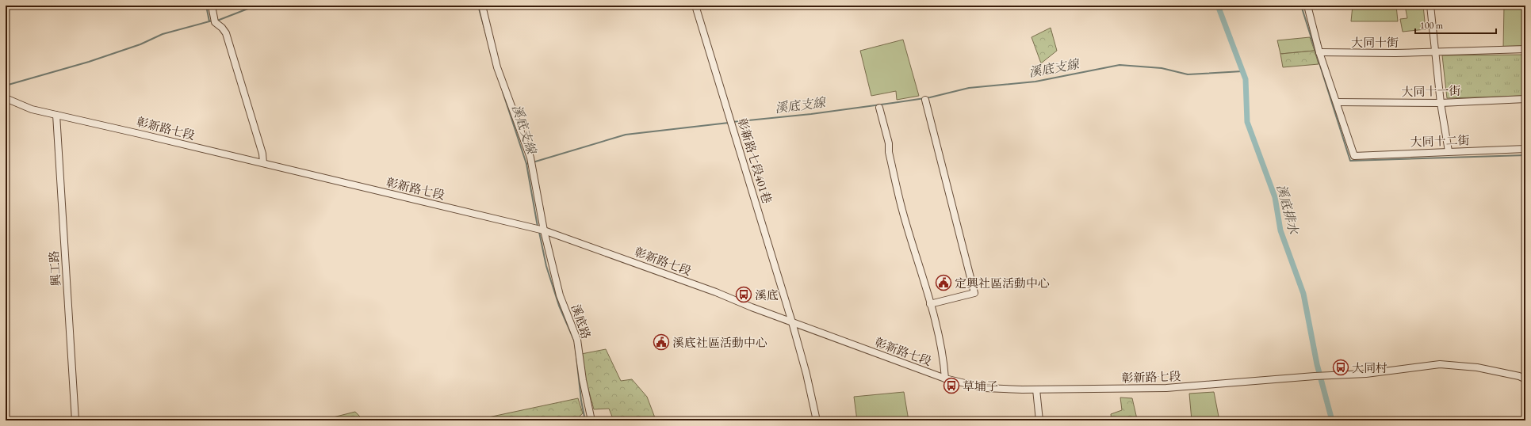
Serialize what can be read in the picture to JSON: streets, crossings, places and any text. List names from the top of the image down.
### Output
{
  "streets": {
    "street": [
      "大同十街",
      "大同十一街",
      "彰新路七段",
      "大同十二街",
      "彰新路七段401巷",
      "興工路",
      "溪底路"
    ]
  },
  "crossings": [
    ["大同十一街", "大同十二街"],
    ["彰新路七段", "彰新路七段401巷"],
    ["彰新路七段", "興工路"],
    ["彰新路七段", "溪底路"]
  ],
  "water": ["溪底支線", "溪底排水"],
  "places": {
    "public building": ["定興社區活動中心", "溪底社區活動中心"],
    "bus stop": ["溪底", "大同村", "草埔子"]
  },
  "scale_bar": "100 m"
}
